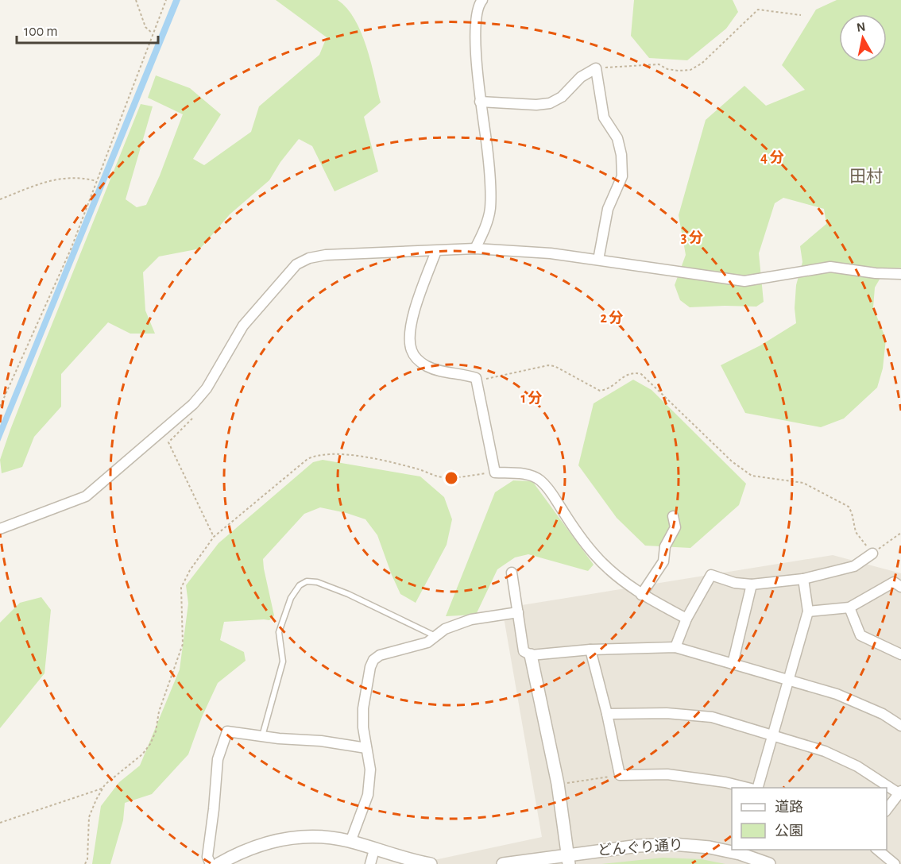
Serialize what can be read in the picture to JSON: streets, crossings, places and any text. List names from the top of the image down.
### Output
{
  "streets": {
    "street": ["どんぐり通り"]
  },
  "districts": ["田村"],
  "legend": ["道路", "公園"],
  "scale_bar": "100 m",
  "north": "top",
  "rings": [
    "4 分",
    "3 分",
    "2 分",
    "1 分"
  ]
}
